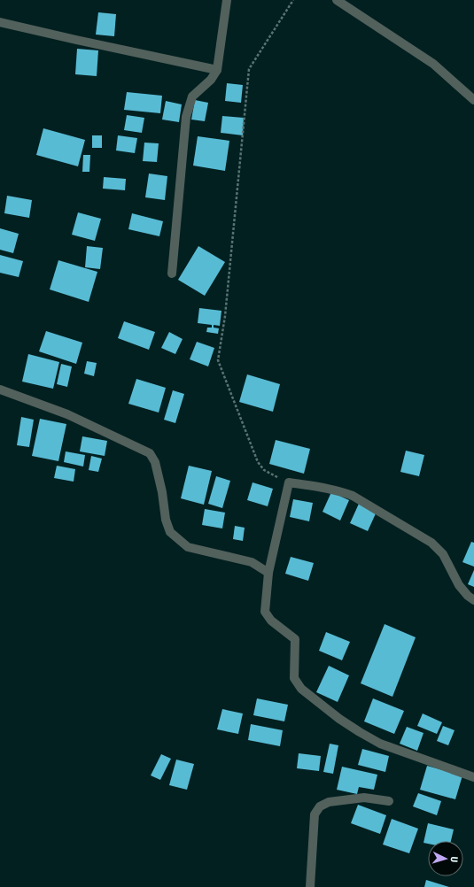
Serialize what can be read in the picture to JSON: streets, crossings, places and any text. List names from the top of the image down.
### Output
{
  "north": "right"
}
